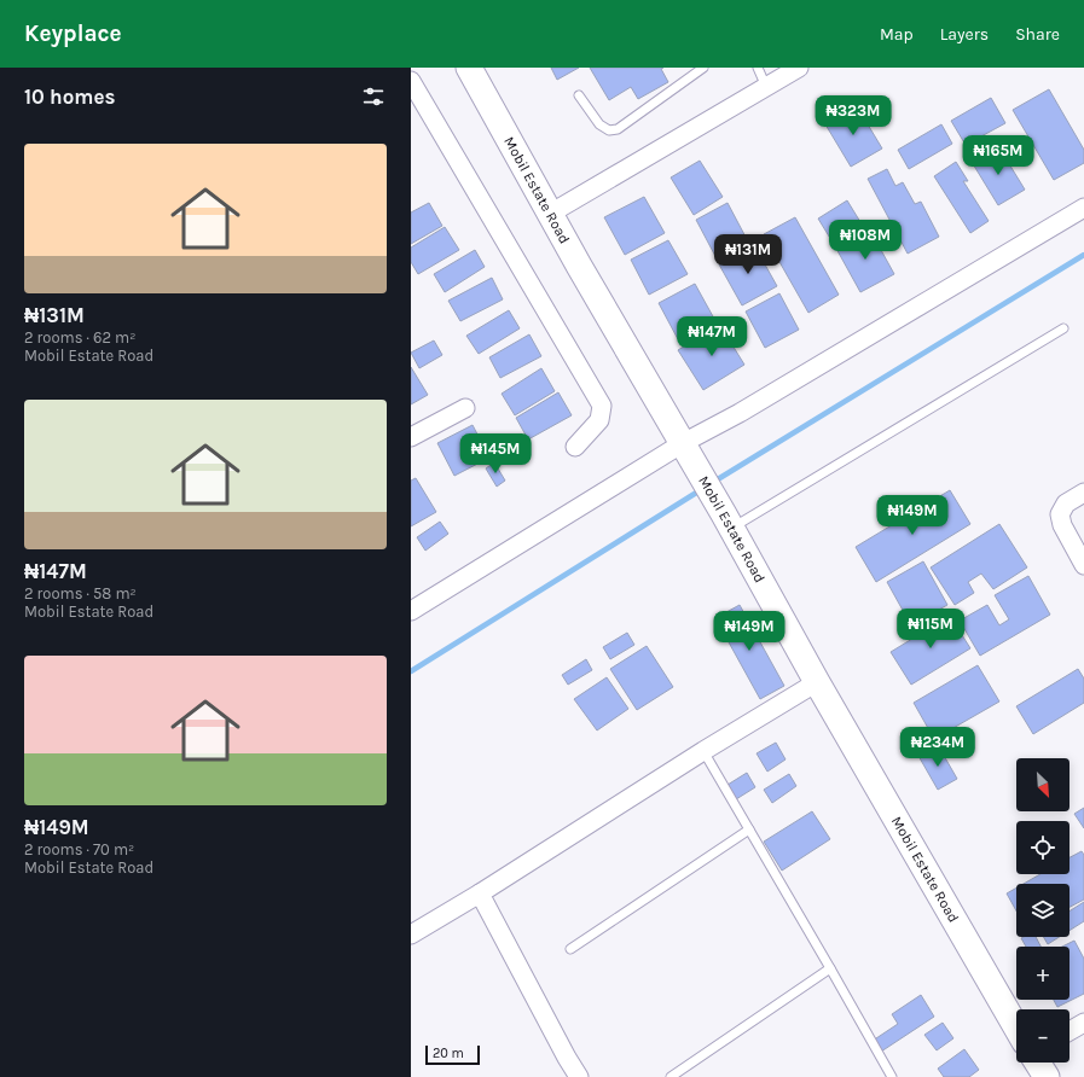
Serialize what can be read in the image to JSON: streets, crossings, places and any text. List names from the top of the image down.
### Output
{
  "streets": {
    "main road": ["Mobil Estate Road"]
  },
  "scale_bar": "20 m",
  "north": "bottom right",
  "page": {
    "header": "Keyplace",
    "nav": ["Map", "Layers", "Share"],
    "heading": "10 homes",
    "price": [
      "₦323M",
      "₦165M",
      "₦108M",
      "₦131M",
      "₦147M",
      "₦145M",
      "₦149M",
      "₦115M",
      "₦149M",
      "₦234M"
    ],
    "list": [
      {
        "name": "₦131M",
        "note": "2 rooms · 62 m² · Mobil Estate Road"
      },
      {
        "name": "₦147M",
        "note": "2 rooms · 58 m² · Mobil Estate Road"
      },
      {
        "name": "₦149M",
        "note": "2 rooms · 70 m² · Mobil Estate Road"
      }
    ],
    "map_buttons": ["+", "−"],
    "scale": "20 m"
  }
}
